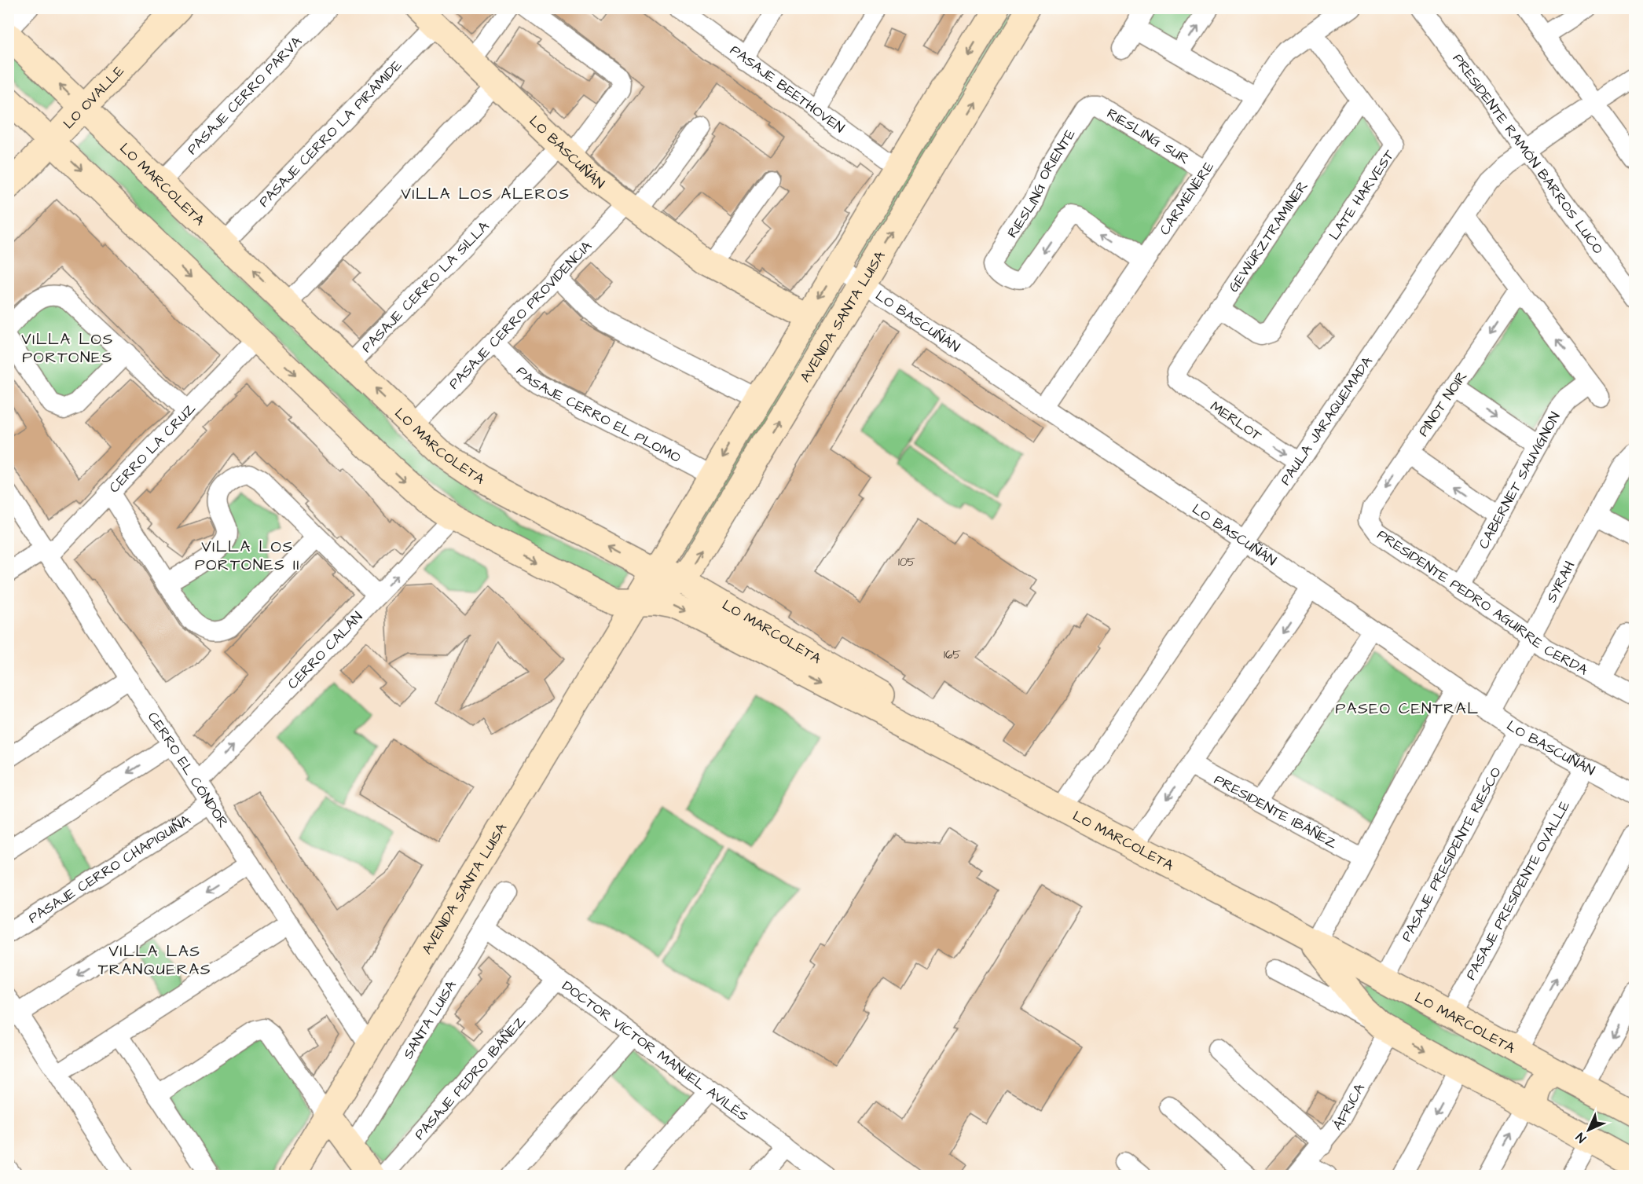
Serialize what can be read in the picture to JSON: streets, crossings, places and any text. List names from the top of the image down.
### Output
{
  "streets": {
    "main road": [
      "LO OVALLE",
      "LO BASCUÑÁN",
      "LO MARCOLETA",
      "AVENIDA SANTA LUISA"
    ],
    "street": [
      "PASAJE BEETHOVEN",
      "PASAJE CERRO PARVA",
      "PASAJE CERRO LA PIRÁMIDE",
      "RIESLING SUR",
      "PRESIDENTE RAMÓN BARROS LUCO",
      "RIESLING ORIENTE",
      "LATE HARVEST",
      "CARMÉNÈRE",
      "GEWÜRZTRAMINER",
      "PASAJE CERRO LA SILLA",
      "PASAJE CERRO PROVIDENCIA",
      "PINOT NOIR",
      "PASAJE CERRO EL PLOMO",
      "MERLOT",
      "PAULA JARAQUEMADA",
      "CERRO LA CRUZ",
      "CABERNET SAUVIGNON",
      "SYRAH",
      "PRESIDENTE PEDRO AGUIRRE CERDA",
      "CERRO CALÁN",
      "CERRO EL CÓNDOR",
      "PRESIDENTE IBÁÑEZ",
      "PASAJE PRESIDENTE RIESCO",
      "PASAJE CERRO CHAPIQUIÑA",
      "PASAJE PRESIDENTE OVALLE",
      "SANTA LUISA",
      "DOCTOR VÍCTOR MANUEL AVILÉS",
      "PASAJE PEDRO IBÁÑEZ",
      "ÁFRICA"
    ]
  },
  "crossings": [
    ["PASAJE BEETHOVEN", "AVENIDA SANTA LUISA"],
    ["PASAJE CERRO PARVA", "LO MARCOLETA"],
    ["LO OVALLE", "LO MARCOLETA"],
    ["PASAJE CERRO LA PIRÁMIDE", "LO BASCUÑÁN"],
    ["PASAJE CERRO LA PIRÁMIDE", "LO MARCOLETA"],
    ["RIESLING SUR", "RIESLING ORIENTE"],
    ["RIESLING SUR", "CARMÉNÈRE"],
    ["LO BASCUÑÁN", "CARMÉNÈRE"],
    ["LO BASCUÑÁN", "PASAJE CERRO LA SILLA"],
    ["LO BASCUÑÁN", "PASAJE CERRO PROVIDENCIA"],
    ["LO BASCUÑÁN", "AVENIDA SANTA LUISA"],
    ["LO BASCUÑÁN", "PAULA JARAQUEMADA"],
    ["LO BASCUÑÁN", "SYRAH"],
    ["LO BASCUÑÁN", "PASAJE PRESIDENTE RIESCO"],
    ["LO BASCUÑÁN", "PASAJE PRESIDENTE OVALLE"],
    ["PRESIDENTE RAMÓN BARROS LUCO", "PAULA JARAQUEMADA"],
    ["RIESLING ORIENTE", "CARMÉNÈRE"],
    ["LO MARCOLETA", "PASAJE CERRO LA SILLA"],
    ["LO MARCOLETA", "PASAJE CERRO PROVIDENCIA"],
    ["LO MARCOLETA", "AVENIDA SANTA LUISA"],
    ["LO MARCOLETA", "PAULA JARAQUEMADA"],
    ["LO MARCOLETA", "CERRO LA CRUZ"],
    ["LO MARCOLETA", "CERRO CALÁN"],
    ["LO MARCOLETA", "PASAJE PRESIDENTE RIESCO"],
    ["LO MARCOLETA", "PASAJE PRESIDENTE OVALLE"],
    ["LO MARCOLETA", "ÁFRICA"],
    ["LATE HARVEST", "CARMÉNÈRE"],
    ["LATE HARVEST", "GEWÜRZTRAMINER"],
    ["GEWÜRZTRAMINER", "MERLOT"],
    ["PASAJE CERRO PROVIDENCIA", "PASAJE CERRO EL PLOMO"],
    ["AVENIDA SANTA LUISA", "PASAJE CERRO EL PLOMO"],
    ["AVENIDA SANTA LUISA", "CERRO EL CÓNDOR"],
    ["PINOT NOIR", "CABERNET SAUVIGNON"],
    ["PINOT NOIR", "PRESIDENTE PEDRO AGUIRRE CERDA"],
    ["MERLOT", "PAULA JARAQUEMADA"],
    ["PAULA JARAQUEMADA", "CABERNET SAUVIGNON"],
    ["CERRO LA CRUZ", "CERRO EL CÓNDOR"],
    ["CABERNET SAUVIGNON", "PRESIDENTE PEDRO AGUIRRE CERDA"],
    ["SYRAH", "PRESIDENTE PEDRO AGUIRRE CERDA"],
    ["CERRO CALÁN", "CERRO EL CÓNDOR"],
    ["CERRO EL CÓNDOR", "PASAJE CERRO CHAPIQUIÑA"],
    ["SANTA LUISA", "DOCTOR VÍCTOR MANUEL AVILÉS"],
    ["DOCTOR VÍCTOR MANUEL AVILÉS", "PASAJE PEDRO IBÁÑEZ"]
  ],
  "one_way": ["PINOT NOIR", "MERLOT", "CERRO CALÁN"],
  "districts": [
    "VILLA LOS ALEROS",
    "VILLA LOS PORTONES",
    "VILLA LOS PORTONES II",
    "PASEO CENTRAL",
    "VILLA LAS TRANQUERAS"
  ],
  "house_numbers": ["105", "165"],
  "north": "bottom left"
}
